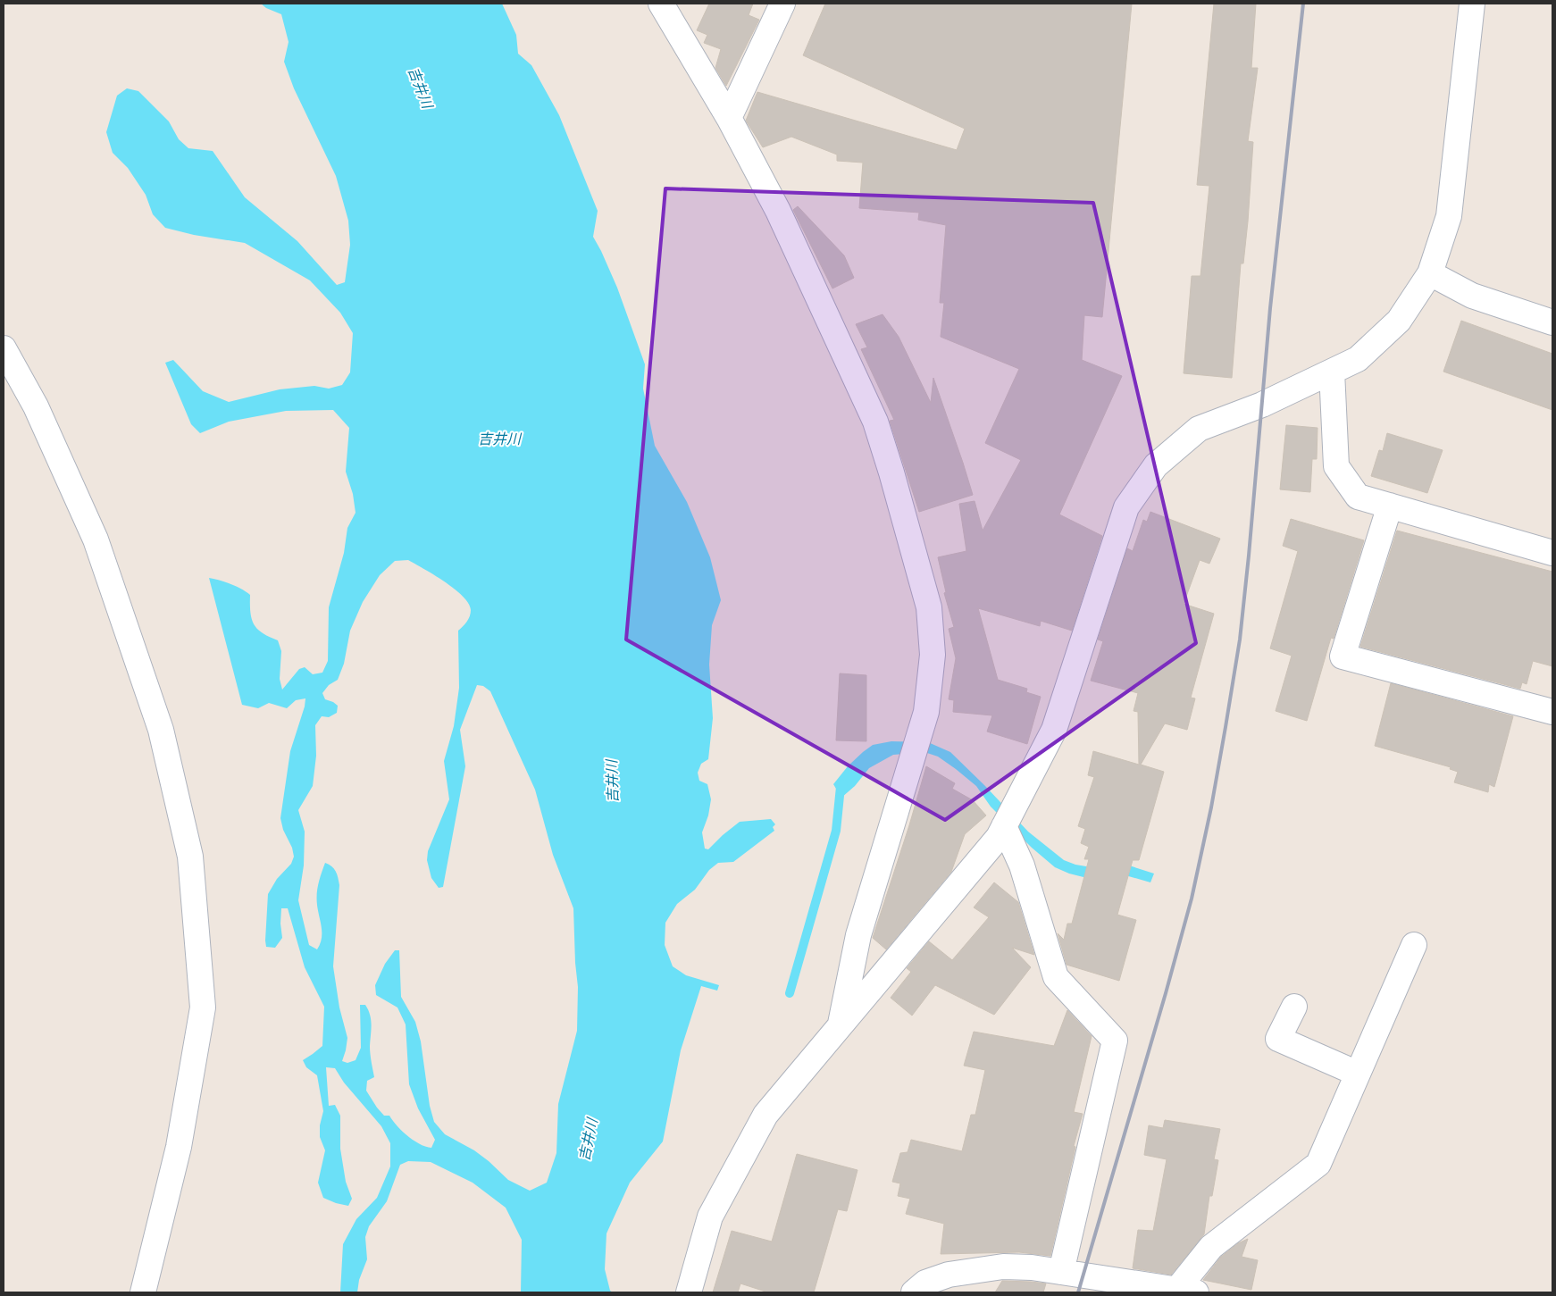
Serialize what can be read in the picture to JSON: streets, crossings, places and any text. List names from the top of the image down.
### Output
{
  "water": ["吉井川"]
}
